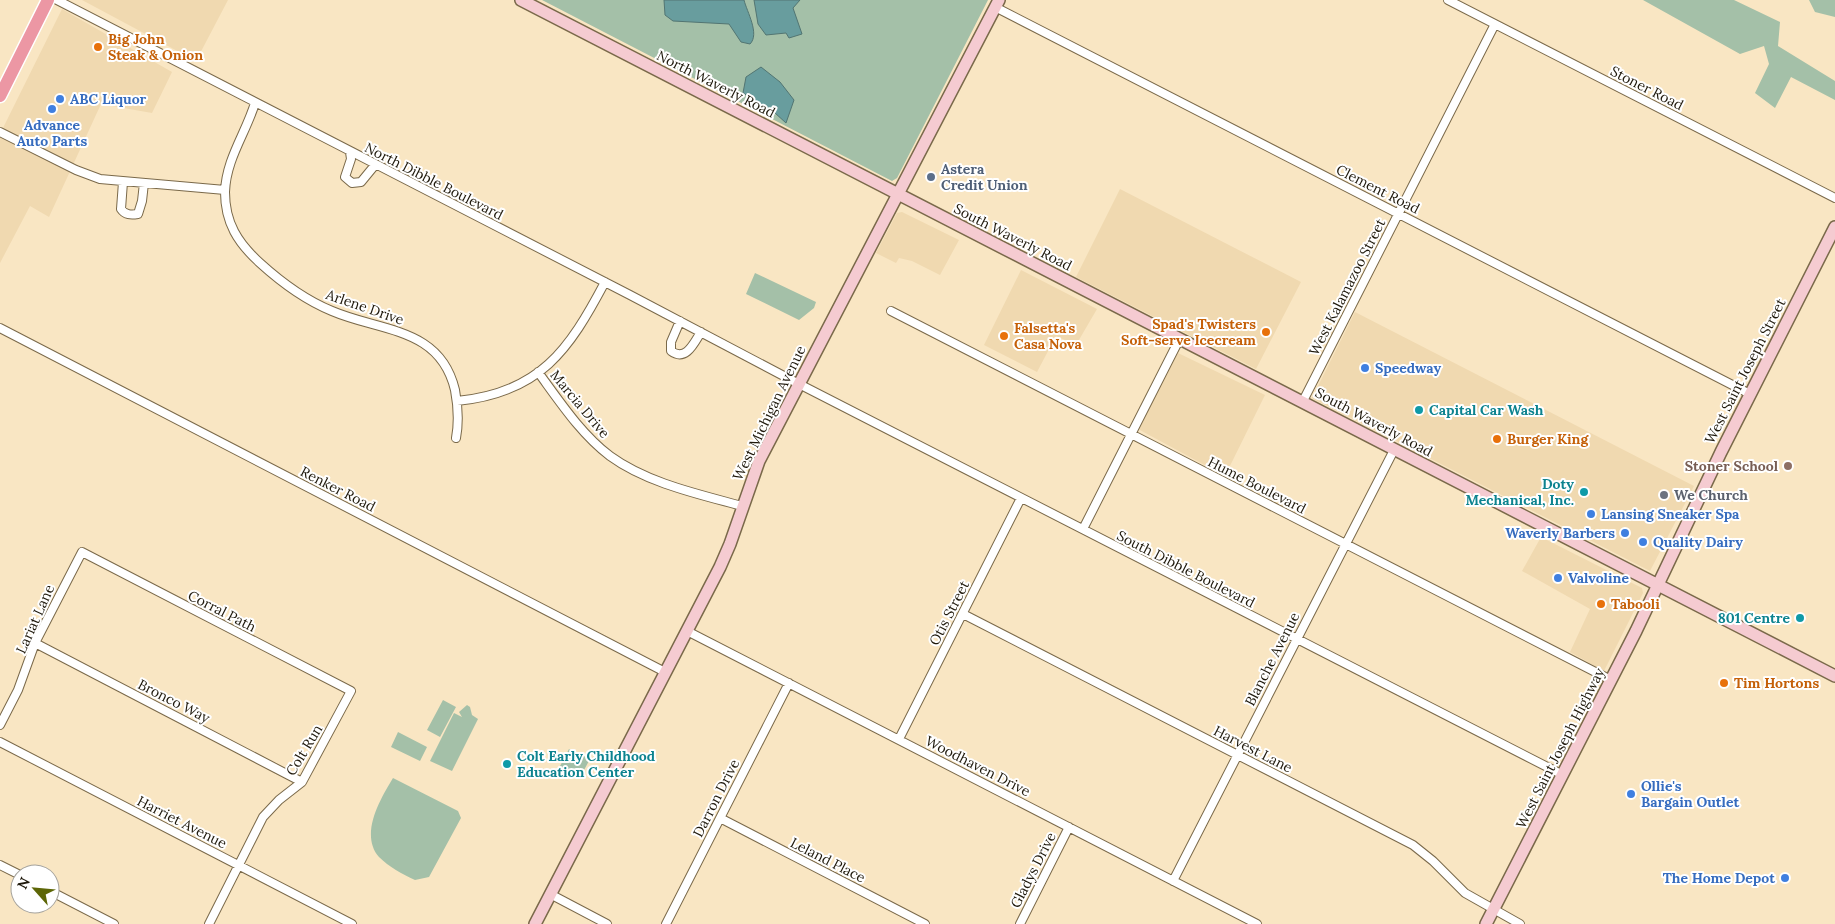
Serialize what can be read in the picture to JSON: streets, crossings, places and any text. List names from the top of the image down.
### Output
{
  "streets": {
    "street": [
      "North Waverly Road",
      "Stoner Road",
      "North Dibble Boulevard",
      "Clement Road",
      "South Waverly Road",
      "West Kalamazoo Street",
      "Arlene Drive",
      "West Saint Joseph Street",
      "Marcia Drive",
      "West Michigan Avenue",
      "Hume Boulevard",
      "Renker Road",
      "South Dibble Boulevard",
      "Corral Path",
      "Otis Street",
      "Lariat Lane",
      "Blanche Avenue",
      "Bronco Way",
      "West Saint Joseph Highway",
      "Harvest Lane",
      "Colt Run",
      "Woodhaven Drive",
      "Darron Drive",
      "Harriet Avenue",
      "Leland Place",
      "Gladys Drive"
    ]
  },
  "crossings": [
    ["North Waverly Road", "South Waverly Road"],
    ["North Waverly Road", "West Michigan Avenue"],
    ["Stoner Road", "West Kalamazoo Street"],
    ["North Dibble Boulevard", "Arlene Drive"],
    ["North Dibble Boulevard", "West Michigan Avenue"],
    ["North Dibble Boulevard", "South Dibble Boulevard"],
    ["Clement Road", "West Kalamazoo Street"],
    ["Clement Road", "West Saint Joseph Street"],
    ["Clement Road", "West Michigan Avenue"],
    ["South Waverly Road", "West Kalamazoo Street"],
    ["South Waverly Road", "West Saint Joseph Street"],
    ["South Waverly Road", "West Michigan Avenue"],
    ["South Waverly Road", "Blanche Avenue"],
    ["South Waverly Road", "West Saint Joseph Highway"],
    ["West Saint Joseph Street", "West Saint Joseph Highway"],
    ["Marcia Drive", "West Michigan Avenue"],
    ["West Michigan Avenue", "Renker Road"],
    ["West Michigan Avenue", "South Dibble Boulevard"],
    ["West Michigan Avenue", "Woodhaven Drive"],
    ["Hume Boulevard", "Blanche Avenue"],
    ["Hume Boulevard", "West Saint Joseph Highway"],
    ["South Dibble Boulevard", "Otis Street"],
    ["South Dibble Boulevard", "Blanche Avenue"],
    ["South Dibble Boulevard", "West Saint Joseph Highway"],
    ["Corral Path", "Lariat Lane"],
    ["Corral Path", "Colt Run"],
    ["Otis Street", "Harvest Lane"],
    ["Otis Street", "Woodhaven Drive"],
    ["Lariat Lane", "Bronco Way"],
    ["Blanche Avenue", "Harvest Lane"],
    ["Blanche Avenue", "Woodhaven Drive"],
    ["Bronco Way", "Colt Run"],
    ["West Saint Joseph Highway", "Harvest Lane"],
    ["Colt Run", "Harriet Avenue"],
    ["Woodhaven Drive", "Darron Drive"],
    ["Woodhaven Drive", "Gladys Drive"],
    ["Darron Drive", "Leland Place"]
  ],
  "places": [
    "Big John Steak & Onion",
    "ABC Liquor",
    "Advance Auto Parts",
    "Astera Credit Union",
    "Spad's Twisters Soft-serve Icecream",
    "Falsetta's Casa Nova",
    "Speedway",
    "Capital Car Wash",
    "Burger King",
    "Stoner School",
    "Doty Mechanical, Inc.",
    "We Church",
    "Lansing Sneaker Spa",
    "Waverly Barbers",
    "Quality Dairy",
    "Valvoline",
    "Tabooli",
    "801 Centre",
    "Tim Hortons",
    "Colt Early Childhood Education Center",
    "Ollie's Bargain Outlet",
    "The Home Depot"
  ],
  "north": "top left"
}
